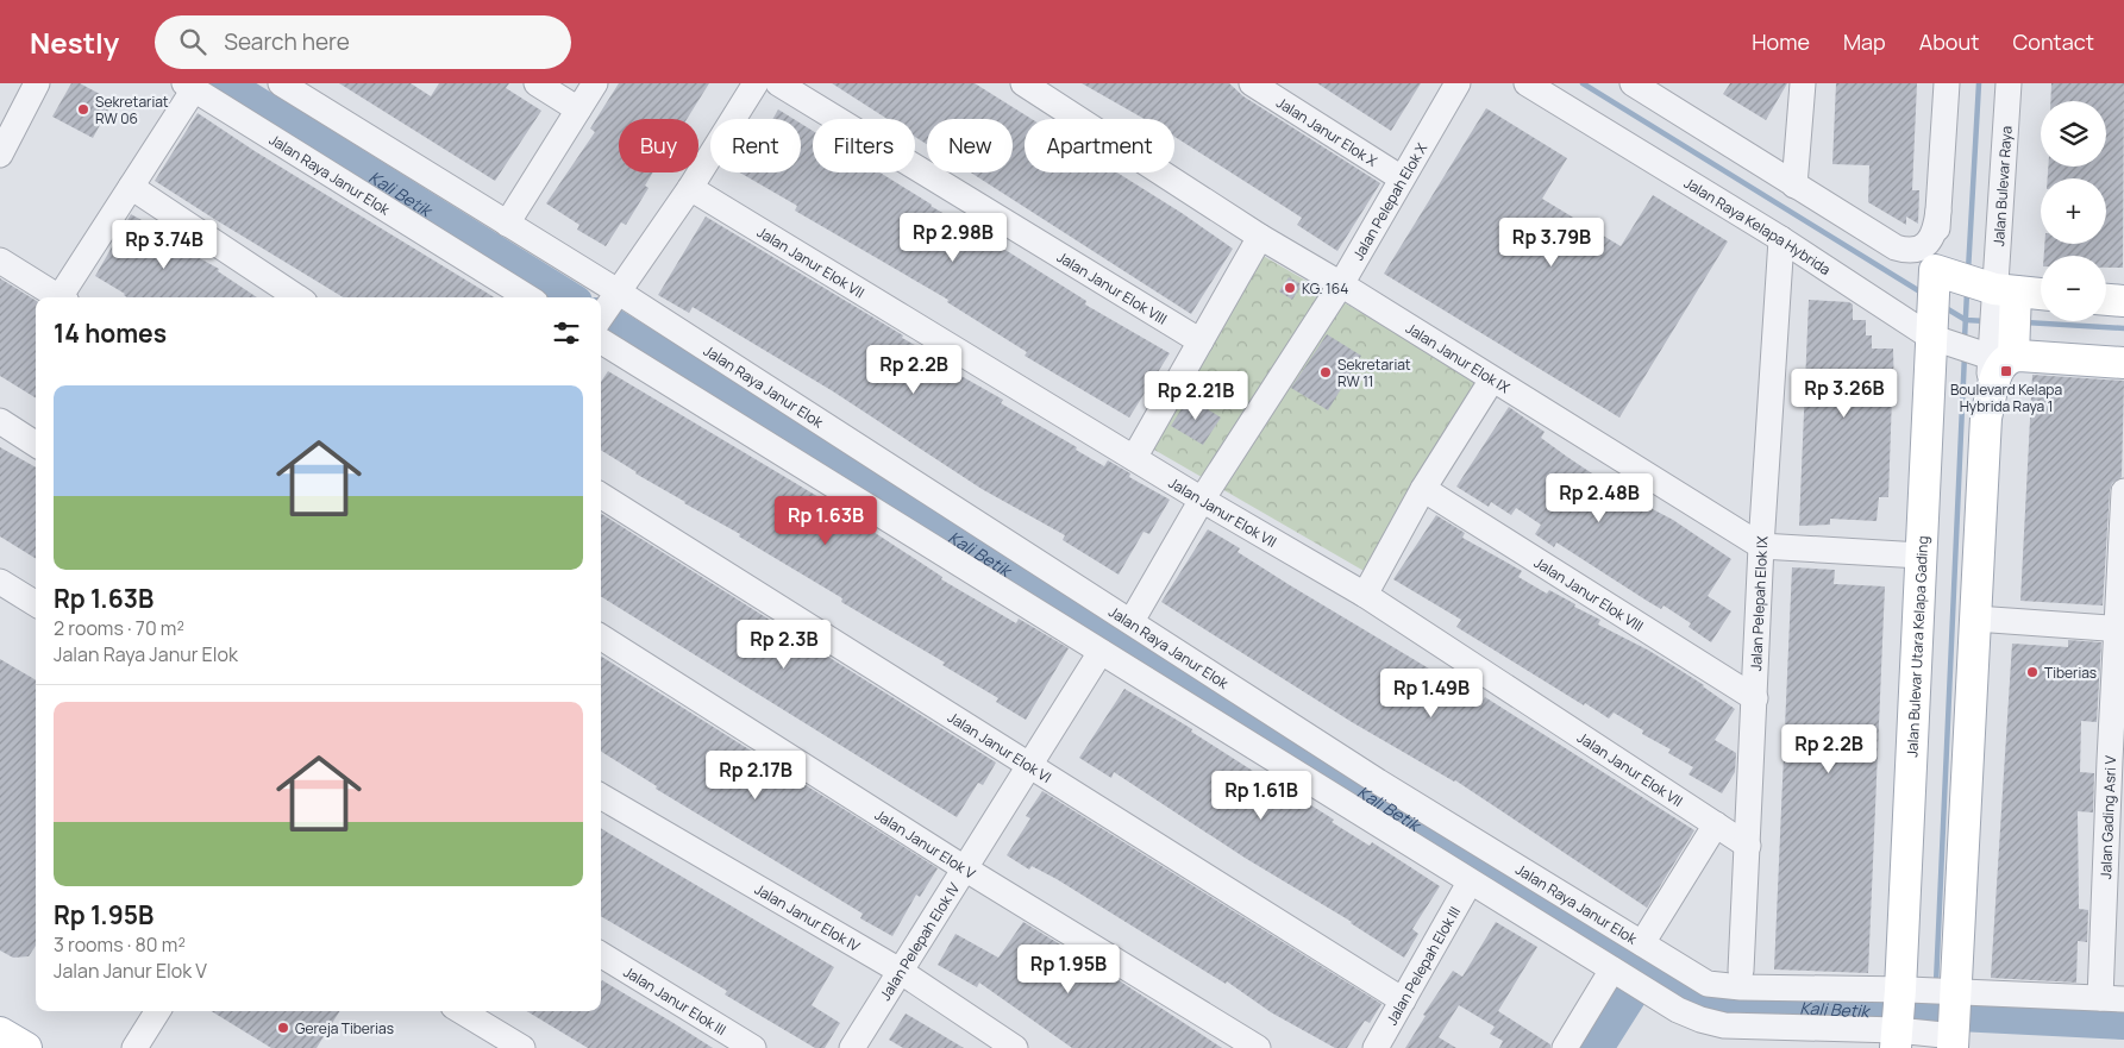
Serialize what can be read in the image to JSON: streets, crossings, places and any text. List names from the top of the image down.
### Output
{
  "streets": {
    "main road": ["Jalan Raya Kelapa Hybrida", "Jalan Bulevar Utara Kelapa Gading"],
    "street": [
      "Jalan Janur Elok X",
      "Jalan Raya Janur Elok",
      "Jalan Bulevar Raya",
      "Jalan Pelepah Elok X",
      "Jalan Janur Elok VII",
      "Jalan Janur Elok VIII",
      "Jalan Janur Elok IX",
      "Jalan Pelepah Elok IX",
      "Jalan Janur Elok VI",
      "Jalan Gading Asri V",
      "Jalan Janur Elok V",
      "Jalan Janur Elok IV",
      "Jalan Pelepah Elok IV",
      "Jalan Pelepah Elok III",
      "Jalan Janur Elok III"
    ]
  },
  "crossings": [
    ["Jalan Janur Elok X", "Jalan Pelepah Elok X"],
    ["Jalan Raya Janur Elok", "Jalan Pelepah Elok X"],
    ["Jalan Raya Janur Elok", "Jalan Bulevar Utara Kelapa Gading"],
    ["Jalan Raya Janur Elok", "Jalan Gading Asri V"],
    ["Jalan Raya Janur Elok", "Jalan Pelepah Elok IV"],
    ["Jalan Raya Janur Elok", "Jalan Pelepah Elok III"],
    ["Jalan Bulevar Raya", "Jalan Raya Kelapa Hybrida"],
    ["Jalan Pelepah Elok X", "Jalan Janur Elok VII"],
    ["Jalan Pelepah Elok X", "Jalan Janur Elok IX"],
    ["Jalan Raya Kelapa Hybrida", "Jalan Pelepah Elok IX"],
    ["Jalan Raya Kelapa Hybrida", "Jalan Bulevar Utara Kelapa Gading"],
    ["Jalan Janur Elok VII", "Jalan Pelepah Elok IX"],
    ["Jalan Janur Elok VIII", "Jalan Pelepah Elok IX"],
    ["Jalan Janur Elok IX", "Jalan Pelepah Elok IX"],
    ["Jalan Janur Elok IX", "Jalan Bulevar Utara Kelapa Gading"],
    ["Jalan Janur Elok VI", "Jalan Pelepah Elok IV"],
    ["Jalan Janur Elok VI", "Jalan Pelepah Elok III"],
    ["Jalan Janur Elok V", "Jalan Pelepah Elok IV"],
    ["Jalan Janur Elok IV", "Jalan Pelepah Elok IV"]
  ],
  "water": ["Kali Betik"],
  "places": {
    "other": [
      "Sekretariat RW 06",
      "KG. 164",
      "Sekretariat RW 11",
      "Tiberias",
      "Gereja Tiberias"
    ],
    "transit": ["Boulevard Kelapa Hybrida Raya 1"]
  },
  "page": {
    "header": "Nestly",
    "search": "Search here",
    "nav": [
      "Home",
      "Map",
      "About",
      "Contact"
    ],
    "map_buttons": ["+", "−"],
    "chip": [
      "Buy",
      "Rent",
      "Filters",
      "New",
      "Apartment"
    ],
    "price": [
      "Rp 2.98B",
      "Rp 3.79B",
      "Rp 3.74B",
      "Rp 2.2B",
      "Rp 3.26B",
      "Rp 2.21B",
      "Rp 2.48B",
      "Rp 1.63B",
      "Rp 2.3B",
      "Rp 1.49B",
      "Rp 2.2B",
      "Rp 2.17B",
      "Rp 1.61B",
      "Rp 1.95B"
    ],
    "heading": "14 homes",
    "list": [
      {
        "name": "Rp 1.63B",
        "note": "2 rooms · 70 m² · Jalan Raya Janur Elok"
      },
      {
        "name": "Rp 1.95B",
        "note": "3 rooms · 80 m² · Jalan Janur Elok V"
      }
    ]
  }
}
